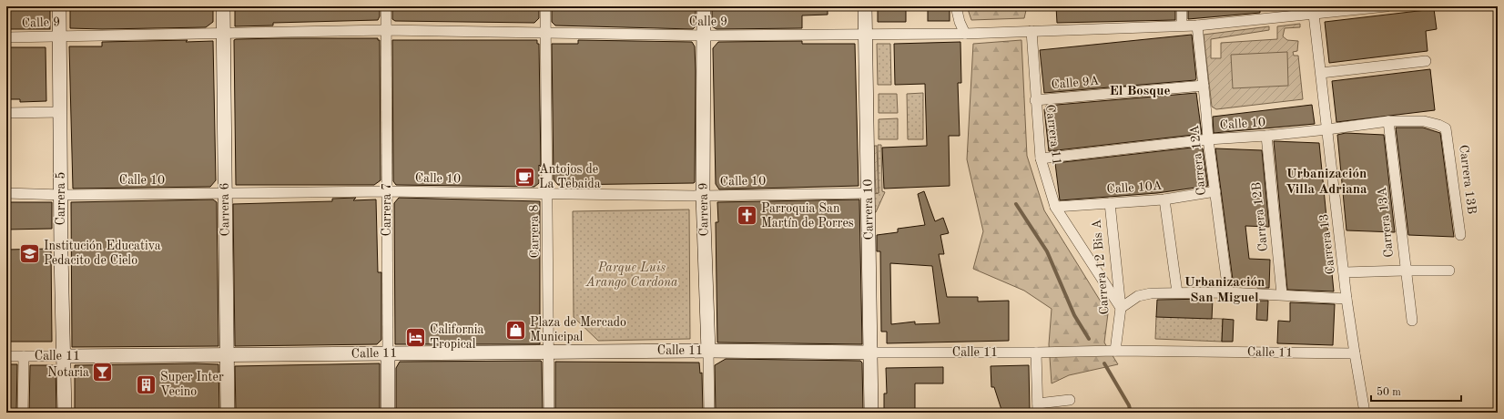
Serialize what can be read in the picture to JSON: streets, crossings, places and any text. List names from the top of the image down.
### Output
{
  "streets": {
    "main road": [
      "Carrera 5",
      "Carrera 6",
      "Carrera 7",
      "Carrera 9",
      "Carrera 10",
      "Calle 11"
    ],
    "street": [
      "Calle 9",
      "Calle 9A",
      "Calle 10",
      "Carrera 11",
      "Carrera 12A",
      "Carrera 13B",
      "Calle 10A",
      "Carrera 12B",
      "Carrera 13A",
      "Carrera 8",
      "Carrera 13",
      "Carrera 12 Bis A"
    ]
  },
  "crossings": [
    ["Calle 9", "Carrera 11"],
    ["Calle 9", "Carrera 12A"],
    ["Calle 9", "Carrera 5"],
    ["Calle 9", "Carrera 6"],
    ["Calle 9", "Carrera 7"],
    ["Calle 9", "Carrera 9"],
    ["Calle 9", "Carrera 10"],
    ["Calle 9", "Carrera 8"],
    ["Calle 9", "Carrera 13"],
    ["Calle 9A", "Carrera 11"],
    ["Calle 9A", "Carrera 12A"],
    ["Calle 10", "Carrera 11"],
    ["Calle 10", "Carrera 12A"],
    ["Calle 10", "Carrera 13B"],
    ["Calle 10", "Carrera 5"],
    ["Calle 10", "Carrera 6"],
    ["Calle 10", "Carrera 7"],
    ["Calle 10", "Carrera 9"],
    ["Calle 10", "Carrera 10"],
    ["Calle 10", "Carrera 12B"],
    ["Calle 10", "Carrera 13A"],
    ["Calle 10", "Carrera 8"],
    ["Calle 10", "Carrera 13"],
    ["Carrera 11", "Calle 10A"],
    ["Carrera 11", "Carrera 12 Bis A"],
    ["Carrera 12A", "Calle 10A"],
    ["Calle 10A", "Carrera 12 Bis A"],
    ["Carrera 5", "Calle 11"],
    ["Carrera 6", "Calle 11"],
    ["Carrera 7", "Calle 11"],
    ["Carrera 9", "Calle 11"],
    ["Carrera 10", "Calle 11"],
    ["Carrera 8", "Calle 11"],
    ["Carrera 13", "Calle 11"],
    ["Carrera 12 Bis A", "Calle 11"]
  ],
  "districts": ["El Bosque", "Urbanización Villa Adriana", "Urbanización San Miguel"],
  "parks": ["Parque Luis Arango Cardona"],
  "places": {
    "cafe": ["Antojos de La Tebaida"],
    "church": ["Parroquia San Martín de Porres"],
    "school or university": ["Institución Educativa Pedacito de Cielo"],
    "shop": ["Plaza de Mercado Municipal"],
    "hotel": ["California Tropical"],
    "bar": ["Notaria"],
    "building": ["Super Inter Vecino"]
  },
  "scale_bar": "50 m"
}
